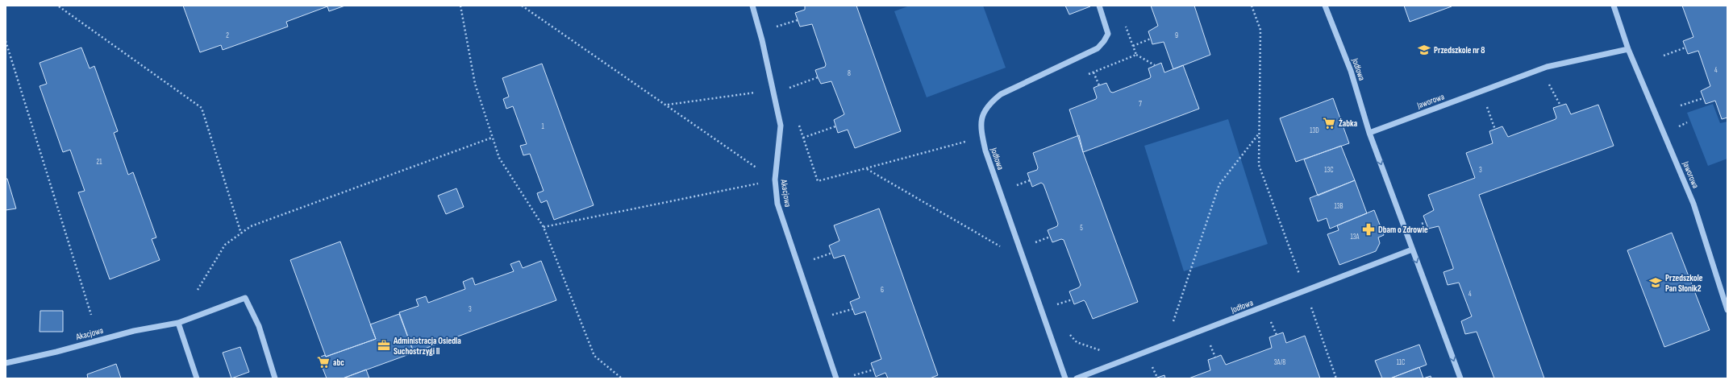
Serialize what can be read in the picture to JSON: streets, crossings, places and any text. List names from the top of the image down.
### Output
{
  "streets": {
    "street": ["Jodłowa", "Jaworowa", "Akacjowa"]
  },
  "crossings": [
    ["Jodłowa", "Jaworowa"]
  ],
  "places": {
    "school or university": ["Przedszkole nr 8", "Przedszkole Pan Słonik2"],
    "supermarket": ["Żabka", "abc"],
    "pharmacy": ["Dbam o Zdrowie"],
    "office": ["Administracja Osiedla Suchostrzygi II"]
  },
  "house_numbers": [
    "2",
    "9",
    "4",
    "8",
    "7",
    "1",
    "13D",
    "21",
    "13C",
    "3",
    "13B",
    "5",
    "13A",
    "6",
    "4",
    "3",
    "3A/8",
    "11C"
  ]
}
